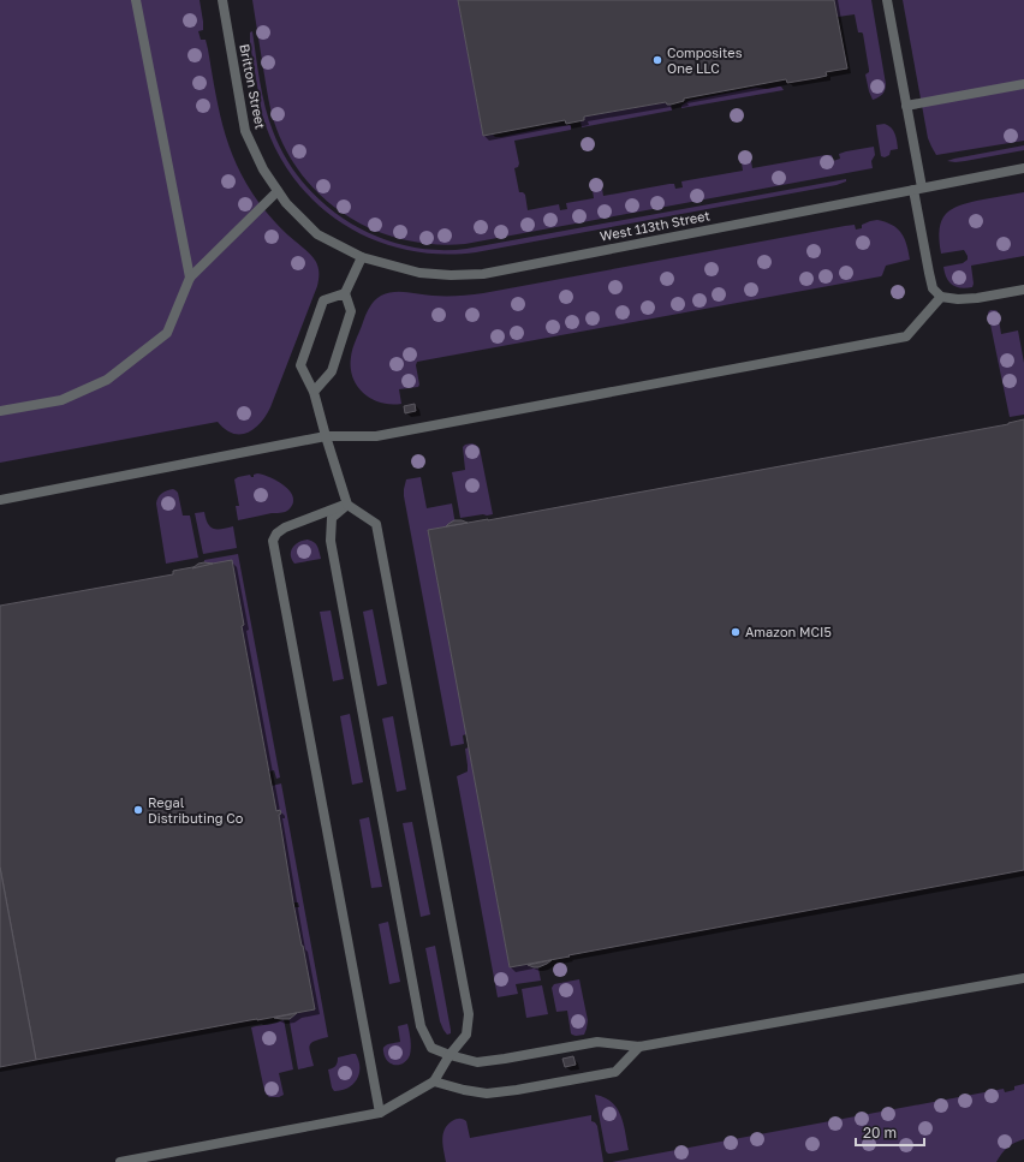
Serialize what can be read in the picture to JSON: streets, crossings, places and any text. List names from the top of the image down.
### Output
{
  "streets": {
    "street": ["Britton Street", "West 113th Street"]
  },
  "crossings": [
    ["Britton Street", "West 113th Street"]
  ],
  "places": ["Composites One LLC", "Amazon MCI5", "Regal Distributing Co"],
  "scale_bar": "20 m"
}
